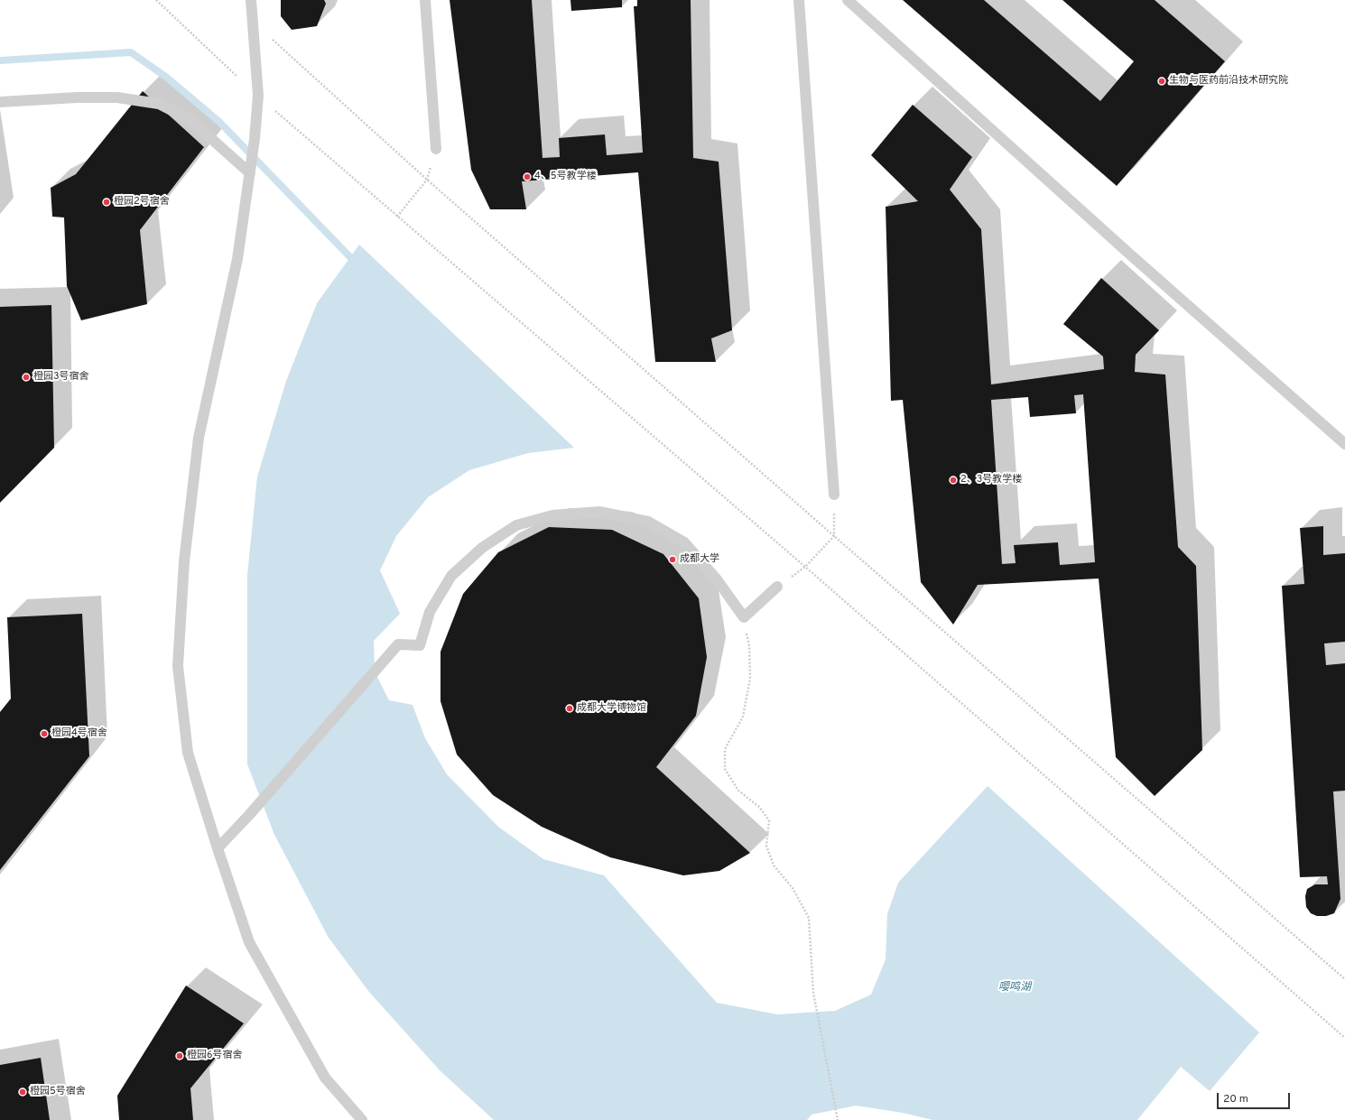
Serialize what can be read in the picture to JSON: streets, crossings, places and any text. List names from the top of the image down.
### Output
{
  "water": ["嘤鸣湖"],
  "places": [
    "生物与医药前沿技术研究院",
    "4、5号教学楼",
    "橙园2号宿舍",
    "橙园3号宿舍",
    "2、3号教学楼",
    "成都大学",
    "成都大学博物馆",
    "橙园4号宿舍",
    "橙园6号宿舍",
    "橙园5号宿舍"
  ],
  "scale_bar": "20 m"
}
